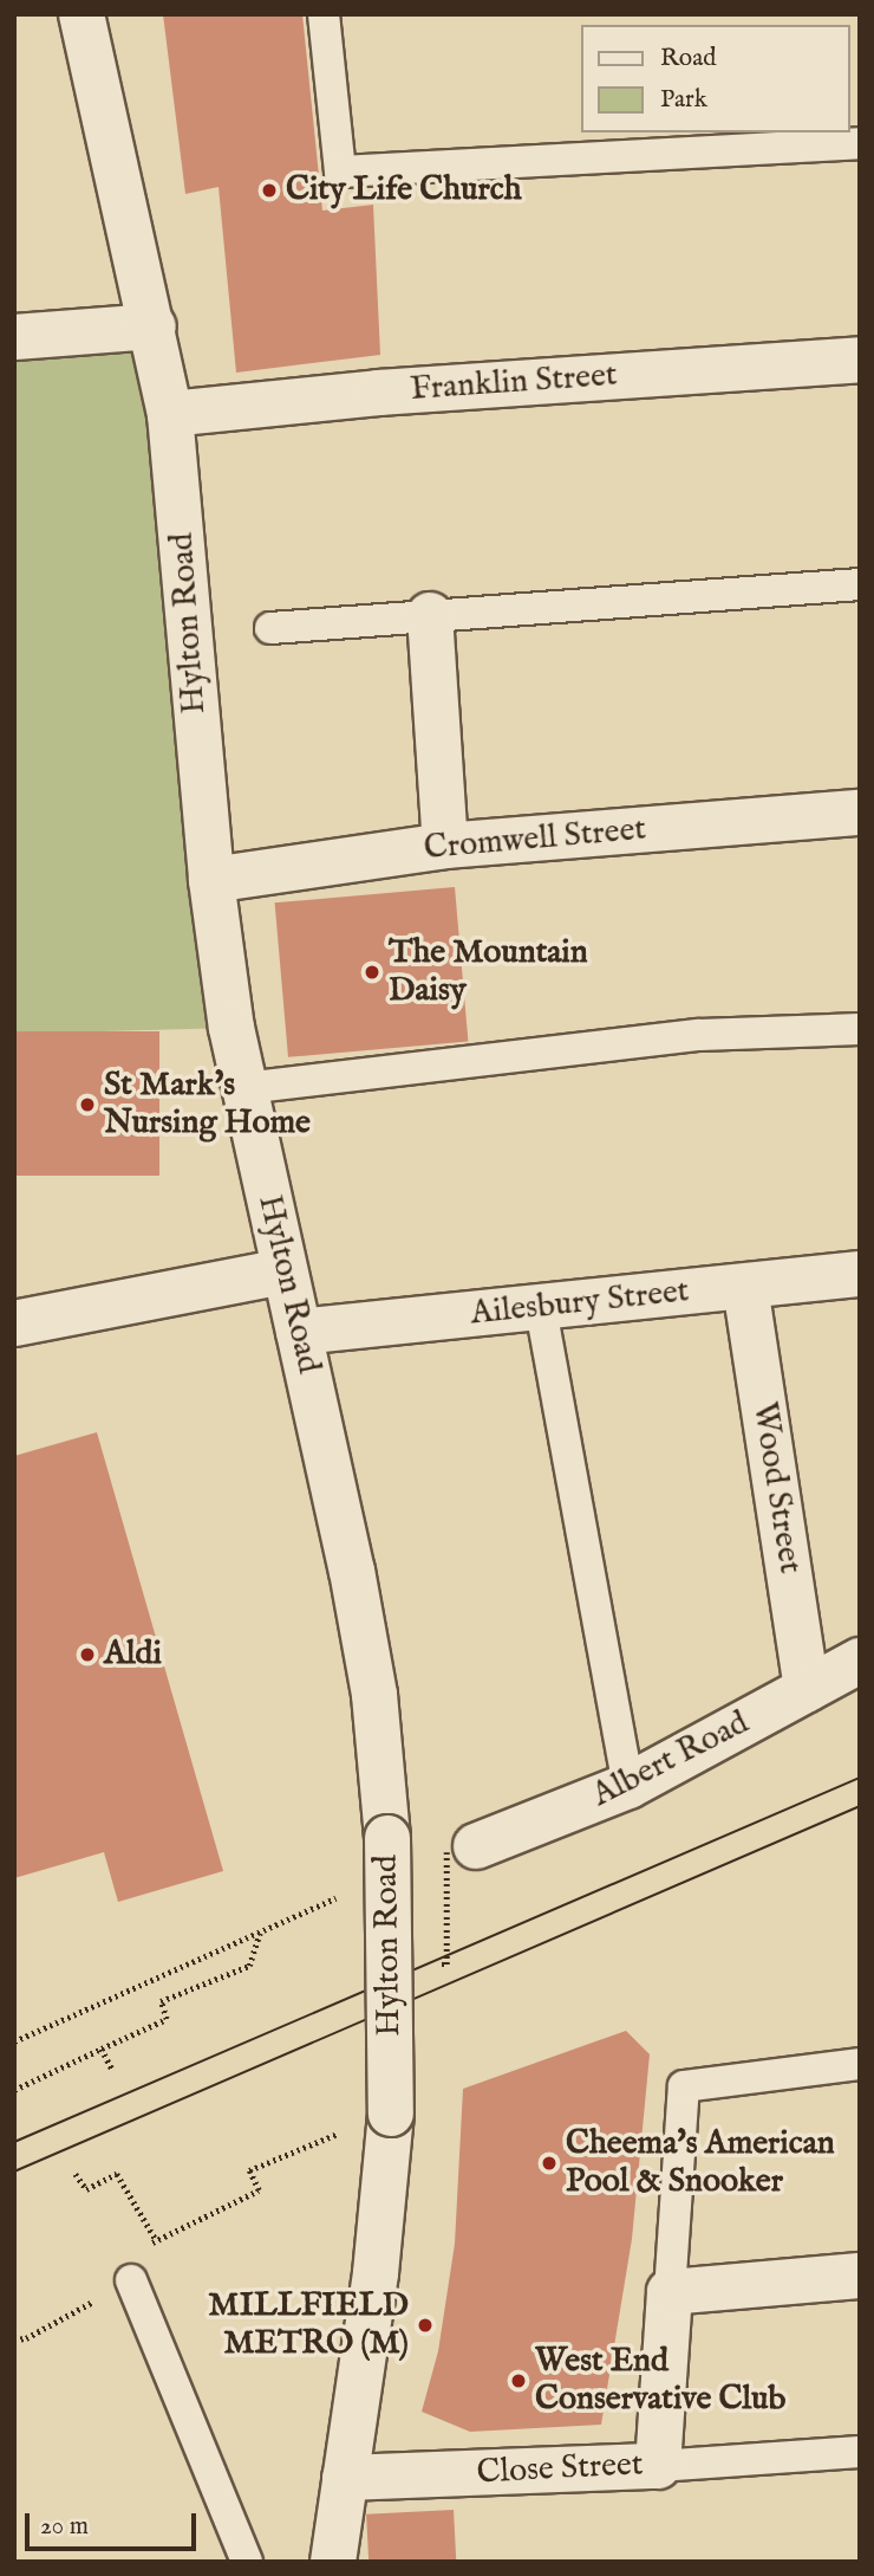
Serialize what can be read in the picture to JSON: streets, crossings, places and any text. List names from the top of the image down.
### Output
{
  "streets": {
    "street": [
      "Franklin Street",
      "Hylton Road",
      "Cromwell Street",
      "Ailesbury Street",
      "Wood Street",
      "Albert Road",
      "Close Street"
    ]
  },
  "crossings": [
    ["Franklin Street", "Hylton Road"],
    ["Hylton Road", "Cromwell Street"],
    ["Hylton Road", "Ailesbury Street"],
    ["Hylton Road", "Close Street"],
    ["Ailesbury Street", "Wood Street"],
    ["Wood Street", "Albert Road"]
  ],
  "places": [
    "City Life Church",
    "The Mountain Daisy",
    "St Mark's Nursing Home",
    "Aldi",
    "Cheema's American Pool & Snooker",
    "MILLFIELD METRO (M)",
    "West End Conservative Club"
  ],
  "legend": ["Road", "Park"],
  "scale_bar": "20 m"
}
